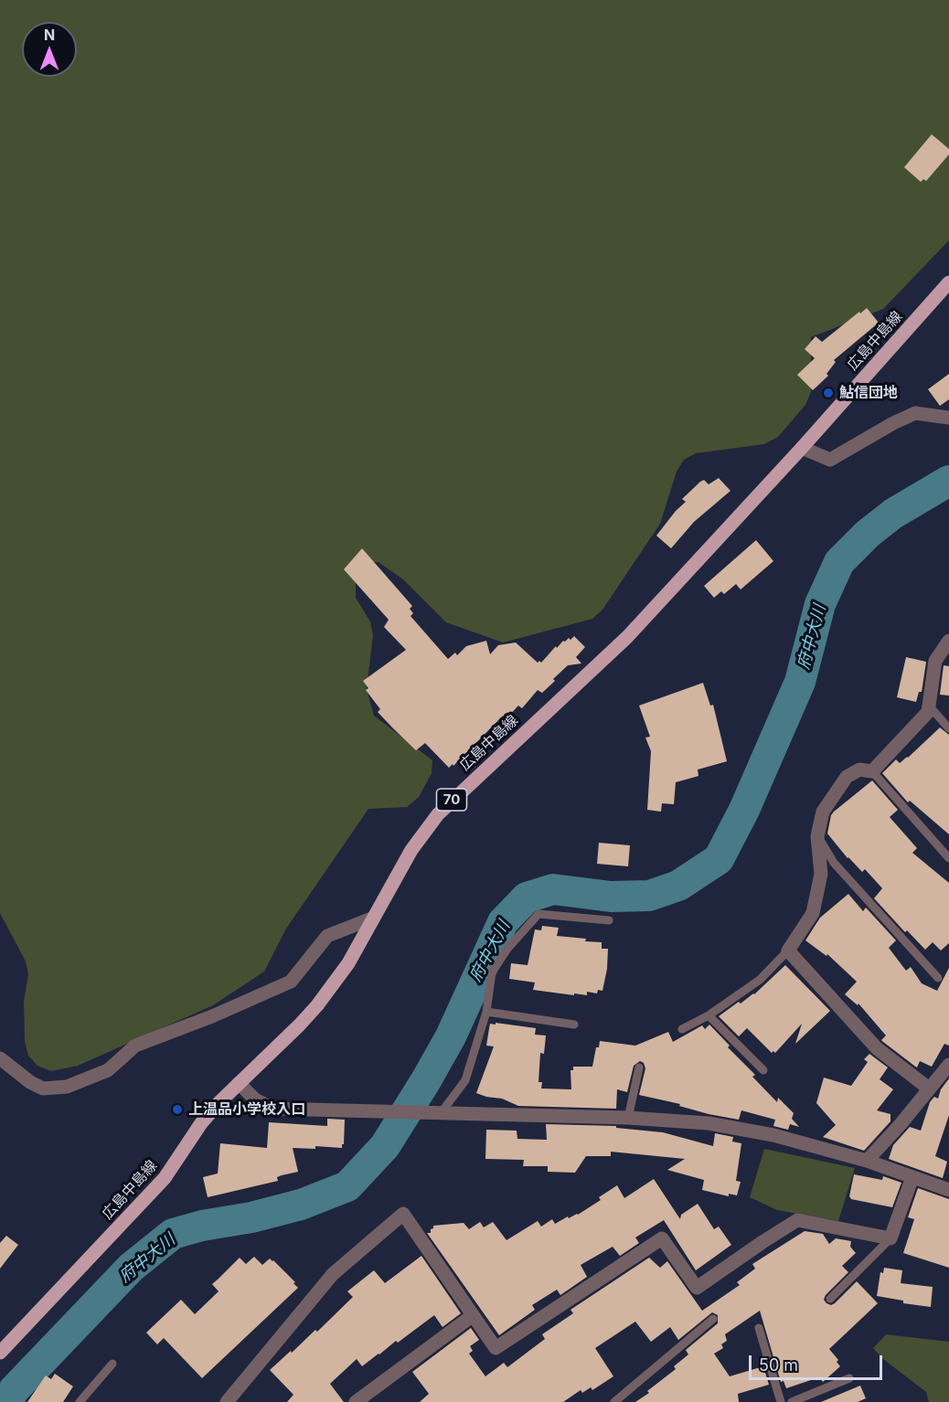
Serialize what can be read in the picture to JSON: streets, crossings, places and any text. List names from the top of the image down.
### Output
{
  "streets": {
    "main road": ["広島中島線", "70"]
  },
  "water": ["府中大川"],
  "places": ["鮎信団地", "上温品小学校入口"],
  "scale_bar": "50 m",
  "north": "top"
}
